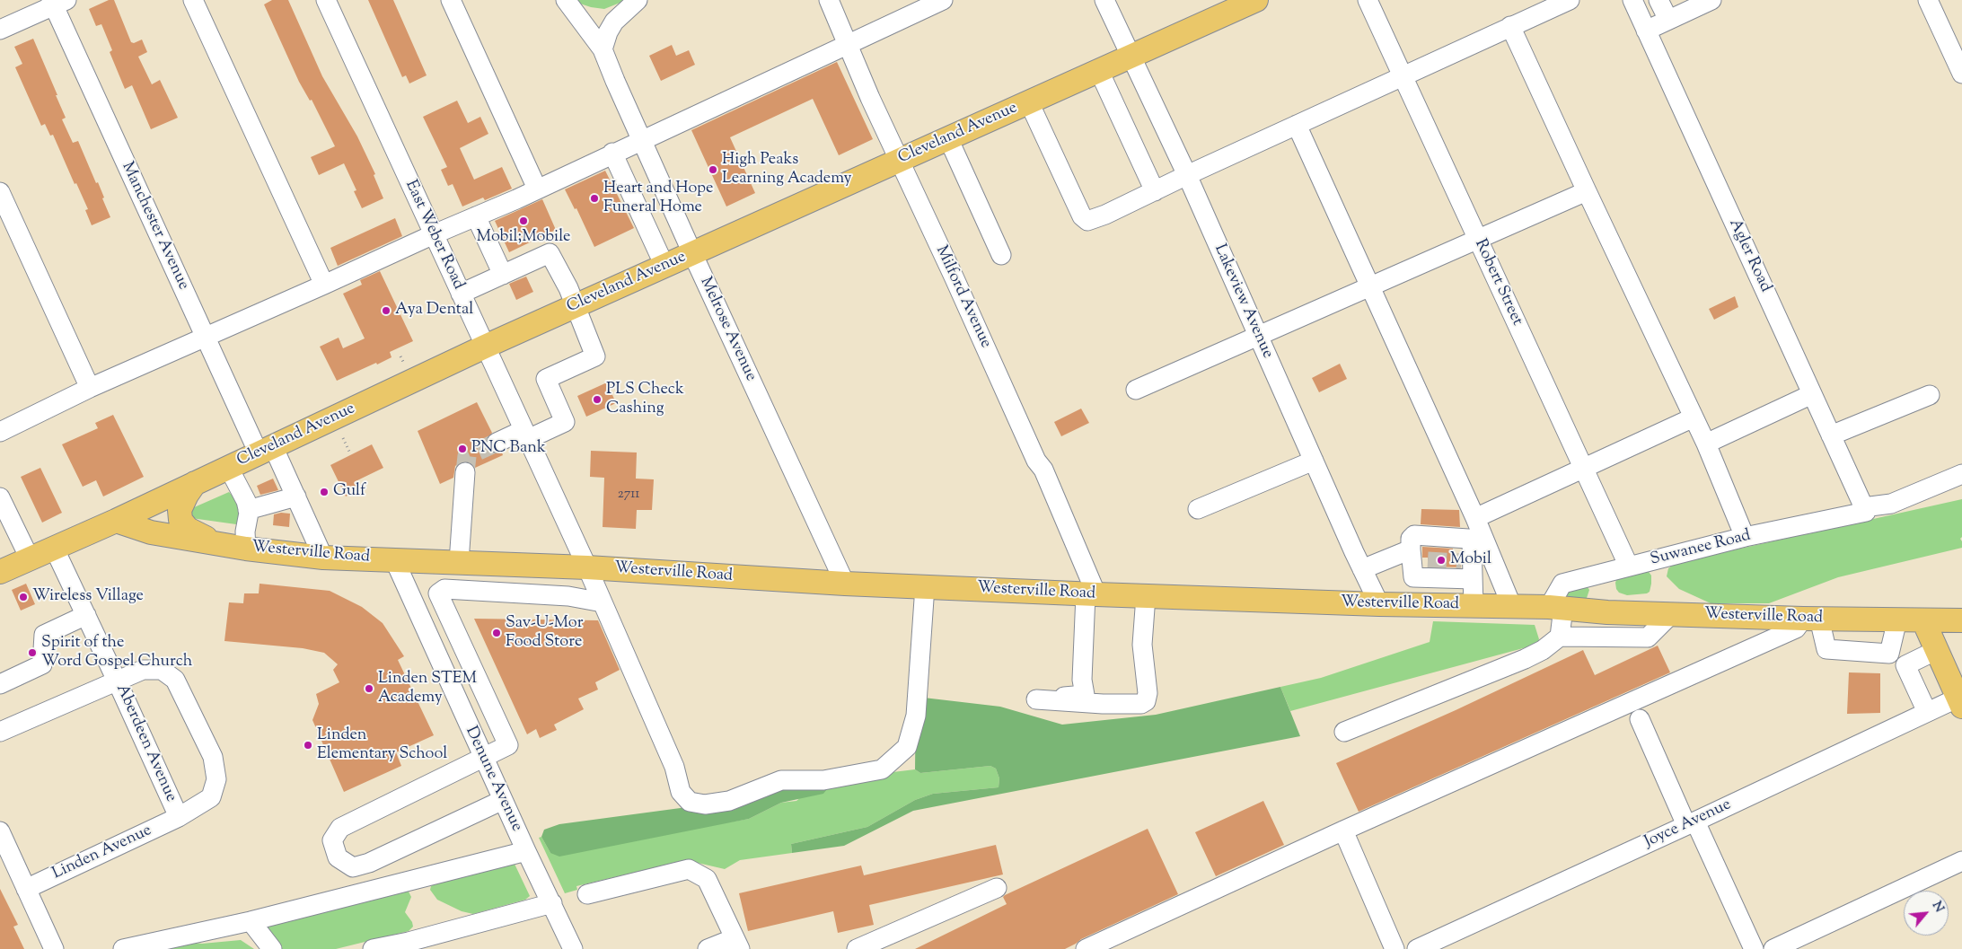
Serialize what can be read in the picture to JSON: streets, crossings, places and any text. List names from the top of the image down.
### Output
{
  "streets": {
    "main road": ["Cleveland Avenue", "Westerville Road"],
    "street": [
      "Manchester Avenue",
      "East Weber Road",
      "Agler Road",
      "Robert Street",
      "Milford Avenue",
      "Lakeview Avenue",
      "Melrose Avenue",
      "Suwanee Road",
      "Aberdeen Avenue",
      "Denune Avenue",
      "Joyce Avenue",
      "Linden Avenue"
    ]
  },
  "crossings": [
    ["Cleveland Avenue", "Manchester Avenue"],
    ["Cleveland Avenue", "East Weber Road"],
    ["Cleveland Avenue", "Milford Avenue"],
    ["Cleveland Avenue", "Lakeview Avenue"],
    ["Cleveland Avenue", "Melrose Avenue"],
    ["Cleveland Avenue", "Westerville Road"],
    ["Cleveland Avenue", "Aberdeen Avenue"],
    ["Manchester Avenue", "Westerville Road"],
    ["East Weber Road", "Westerville Road"],
    ["Agler Road", "Suwanee Road"],
    ["Robert Street", "Suwanee Road"],
    ["Milford Avenue", "Westerville Road"],
    ["Lakeview Avenue", "Westerville Road"],
    ["Melrose Avenue", "Westerville Road"],
    ["Suwanee Road", "Westerville Road"],
    ["Westerville Road", "Denune Avenue"],
    ["Aberdeen Avenue", "Linden Avenue"]
  ],
  "places": [
    "High Peaks Learning Academy",
    "Heart and Hope Funeral Home",
    "Mobil;Mobile",
    "Aya Dental",
    "PLS Check Cashing",
    "PNC Bank",
    "Gulf",
    "Mobil",
    "Wireless Village",
    "Sav-U-Mor Food Store",
    "Spirit of the Word Gospel Church",
    "Linden STEM Academy",
    "Linden Elementary School"
  ],
  "house_numbers": ["2711"],
  "north": "top right"
}
